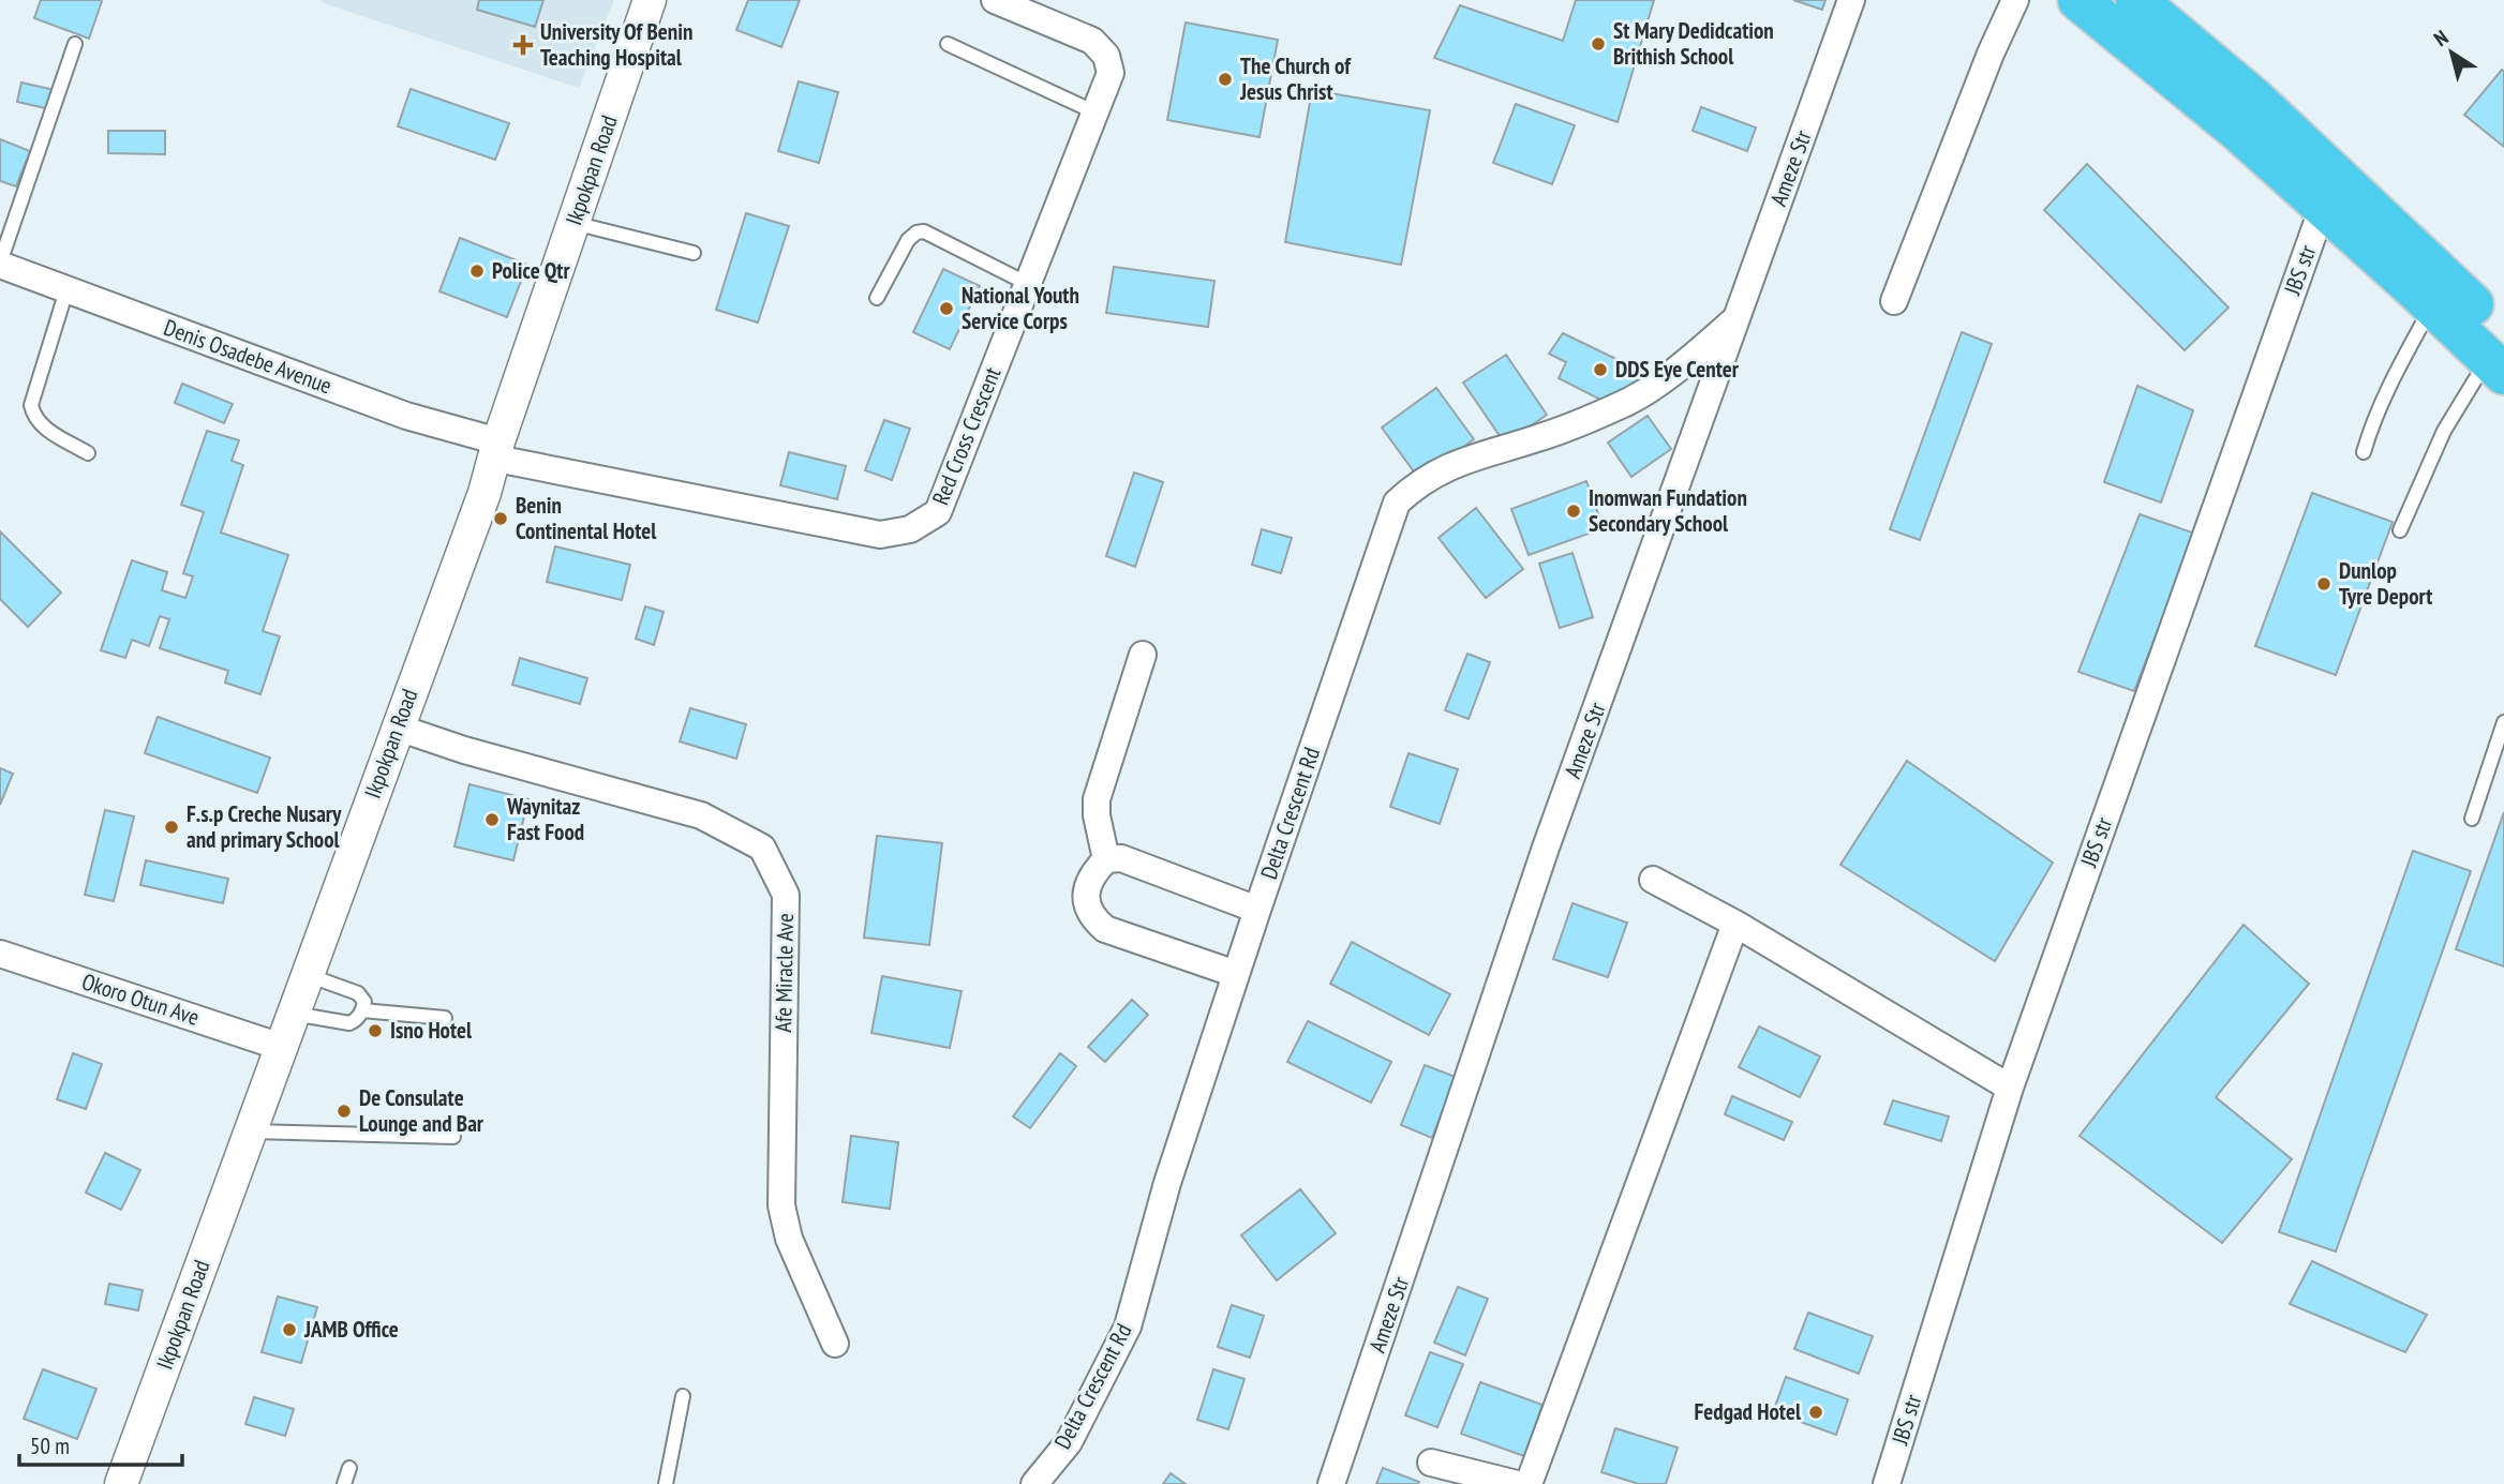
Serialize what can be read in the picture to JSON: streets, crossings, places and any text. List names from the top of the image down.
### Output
{
  "streets": {
    "street": [
      "Ameze Str",
      "Ikpokpan Road",
      "JBS str",
      "Denis Osadebe Avenue",
      "Red Cross Crescent",
      "Delta Crescent Rd",
      "Afe Miracle Ave",
      "Okoro Otun Ave"
    ]
  },
  "crossings": [
    ["Ameze Str", "Delta Crescent Rd"],
    ["Ikpokpan Road", "Denis Osadebe Avenue"],
    ["Ikpokpan Road", "Red Cross Crescent"],
    ["Ikpokpan Road", "Afe Miracle Ave"],
    ["Ikpokpan Road", "Okoro Otun Ave"],
    ["Denis Osadebe Avenue", "Red Cross Crescent"]
  ],
  "places": {
    "other": [
      "St Mary Dedidcation Brithish School",
      "The Church of Jesus Christ",
      "Police Qtr",
      "National Youth Service Corps",
      "DDS Eye Center",
      "Inomwan Fundation Secondary School",
      "Benin Continental Hotel",
      "Dunlop Tyre Deport",
      "Waynitaz Fast Food",
      "F.s.p Creche Nusary and primary School",
      "Isno Hotel",
      "De Consulate Lounge and Bar",
      "JAMB Office",
      "Fedgad Hotel"
    ],
    "health": ["University Of Benin Teaching Hospital"]
  },
  "scale_bar": "50 m",
  "north": "top left"
}
